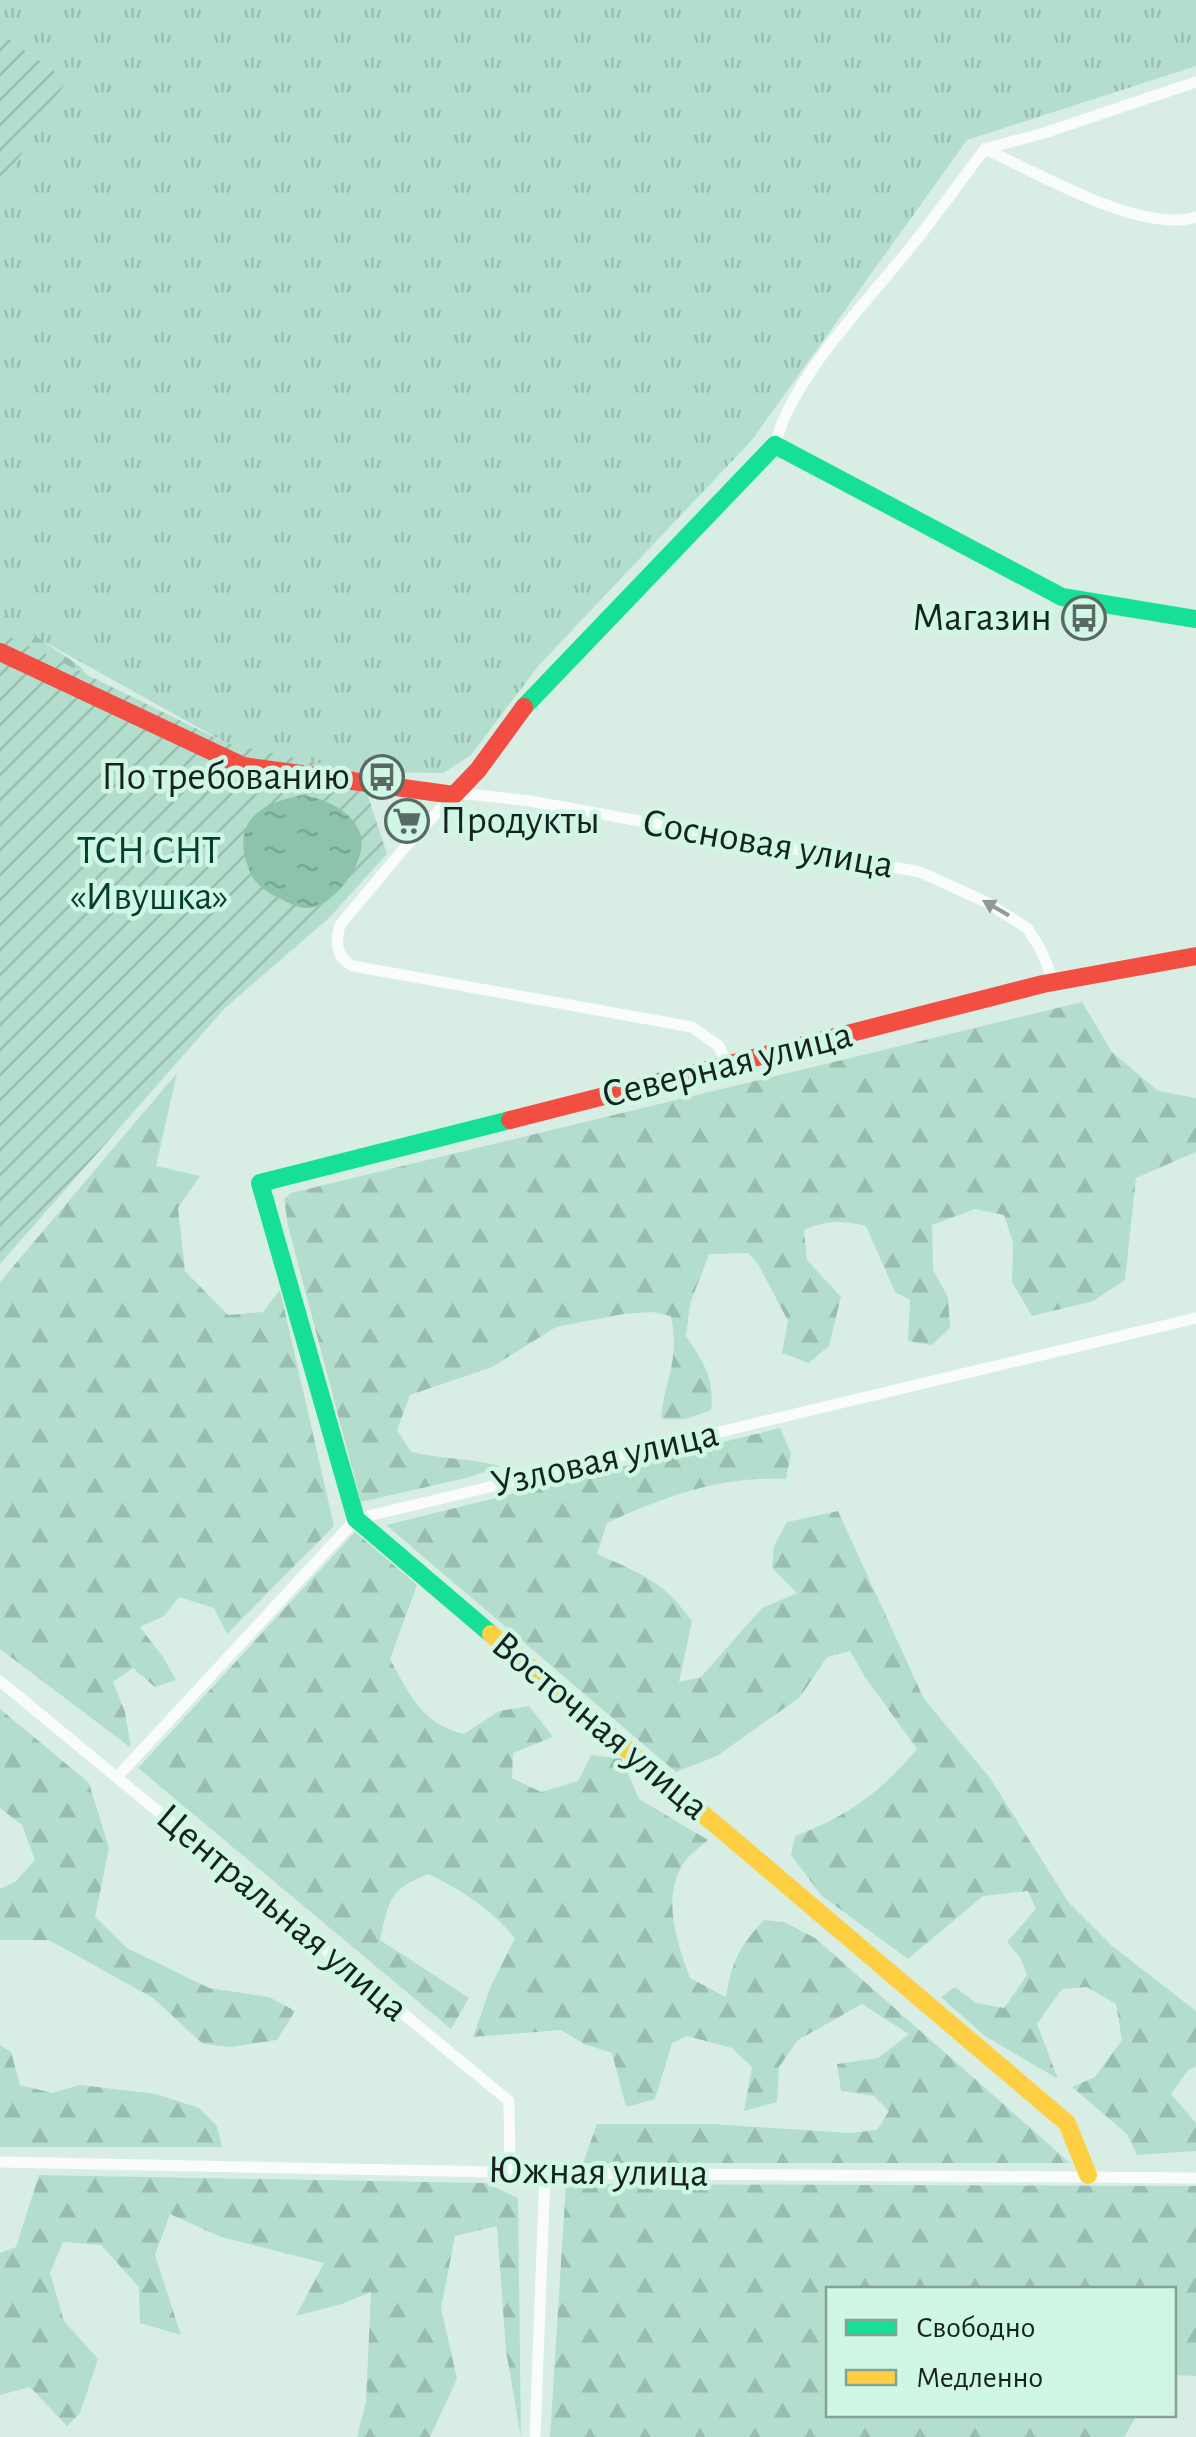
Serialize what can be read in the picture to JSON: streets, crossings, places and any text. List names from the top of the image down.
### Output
{
  "streets": {
    "street": [
      "Сосновая улица",
      "Северная улица",
      "Узловая улица",
      "Восточная улица",
      "Центральная улица",
      "Южная улица"
    ]
  },
  "crossings": [
    ["Сосновая улица", "Северная улица"],
    ["Северная улица", "Узловая улица"],
    ["Северная улица", "Восточная улица"],
    ["Узловая улица", "Восточная улица"],
    ["Восточная улица", "Южная улица"],
    ["Центральная улица", "Южная улица"]
  ],
  "one_way": ["Сосновая улица"],
  "parks": ["ТСН СНТ «Ивушка»"],
  "places": {
    "bus stop": ["Магазин", "По требованию"],
    "supermarket": ["Продукты"]
  },
  "legend": ["Свободно", "Медленно"]
}
